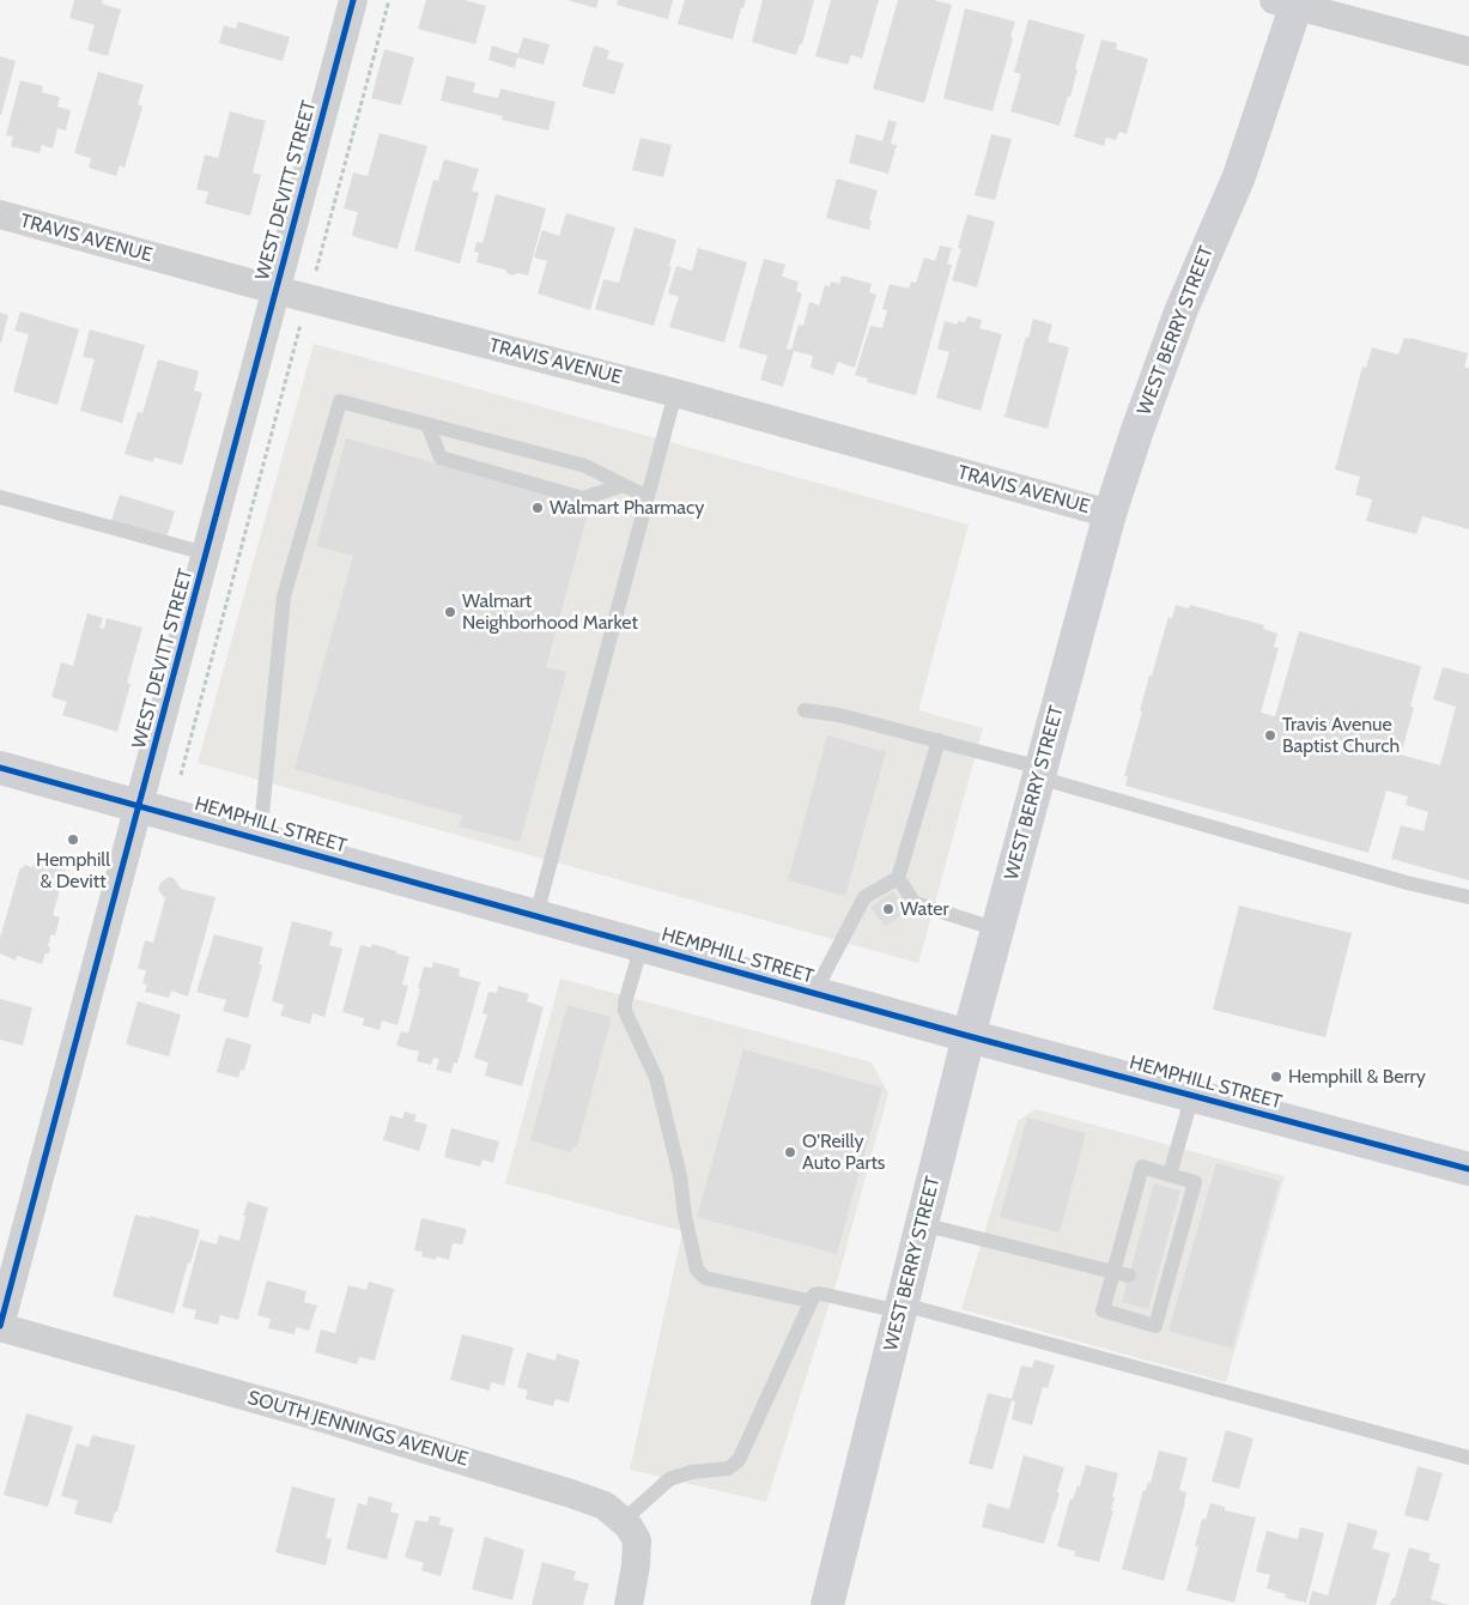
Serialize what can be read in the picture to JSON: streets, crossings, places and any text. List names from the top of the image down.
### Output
{
  "streets": {
    "main road": ["WEST BERRY STREET", "HEMPHILL STREET"],
    "street": ["WEST DEVITT STREET", "TRAVIS AVENUE", "SOUTH JENNINGS AVENUE"]
  },
  "crossings": [
    ["WEST DEVITT STREET", "TRAVIS AVENUE"],
    ["WEST DEVITT STREET", "HEMPHILL STREET"],
    ["WEST DEVITT STREET", "SOUTH JENNINGS AVENUE"],
    ["TRAVIS AVENUE", "WEST BERRY STREET"],
    ["WEST BERRY STREET", "HEMPHILL STREET"]
  ],
  "places": [
    "Walmart Pharmacy",
    "Walmart Neighborhood Market",
    "Travis Avenue Baptist Church",
    "Hemphill & Devitt",
    "Water",
    "Hemphill & Berry",
    "O'Reilly Auto Parts"
  ]
}
